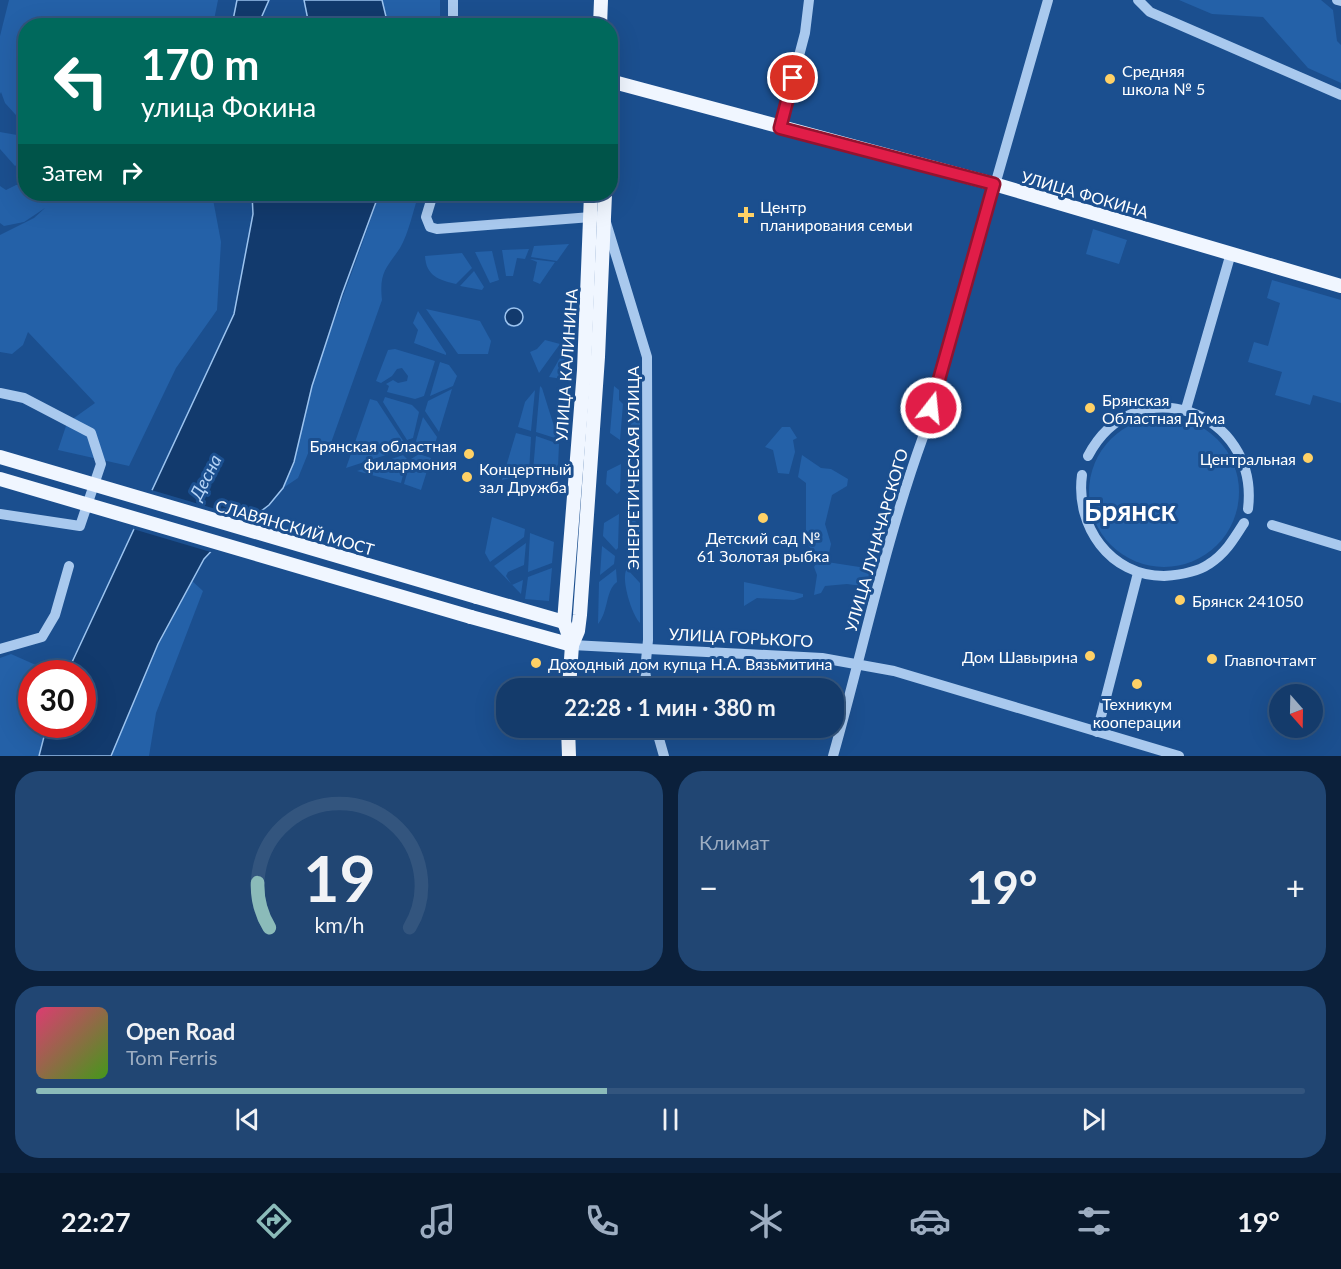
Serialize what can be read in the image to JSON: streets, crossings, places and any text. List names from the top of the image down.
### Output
{
  "streets": {
    "main road": [
      "УЛИЦА ФОКИНА",
      "УЛИЦА КАЛИНИНА",
      "СЛАВЯНСКИЙ МОСТ",
      "УЛИЦА ГОРЬКОГО"
    ],
    "street": ["ЭНЕРГЕТИЧЕСКАЯ УЛИЦА", "УЛИЦА ЛУНАЧАРСКОГО"]
  },
  "crossings": [
    ["УЛИЦА КАЛИНИНА", "ЭНЕРГЕТИЧЕСКАЯ УЛИЦА"],
    ["УЛИЦА КАЛИНИНА", "СЛАВЯНСКИЙ МОСТ"],
    ["УЛИЦА КАЛИНИНА", "УЛИЦА ГОРЬКОГО"],
    ["ЭНЕРГЕТИЧЕСКАЯ УЛИЦА", "УЛИЦА ГОРЬКОГО"],
    ["УЛИЦА ЛУНАЧАРСКОГО", "УЛИЦА ГОРЬКОГО"]
  ],
  "districts": ["Брянск"],
  "water": ["Десна"],
  "places": {
    "other": [
      "Средняя школа № 5",
      "Брянская Областная Дума",
      "Брянская областная филармония",
      "Центральная",
      "Концертный зал Дружба",
      "Детский сад № 61 Золотая рыбка",
      "Брянск 241050",
      "Дом Шавырина",
      "Главпочтамт",
      "Доходный дом купца Н.А. Вязьмитина",
      "Техникум кооперации"
    ],
    "health": ["Центр планирования семьи"]
  },
  "north": "bottom",
  "page": {
    "turn": ["170 m", "улица Фокина"],
    "then": "Затем",
    "limit": "30",
    "trip": "22:28 · 1 мин · 380 m",
    "tile": "Климат",
    "heat": ["−", "19°", "+"],
    "song": ["Open Road", "Tom Ferris"],
    "tabs": ["22:27", "19°"],
    "gauge": ["19", "km/h"]
  }
}
